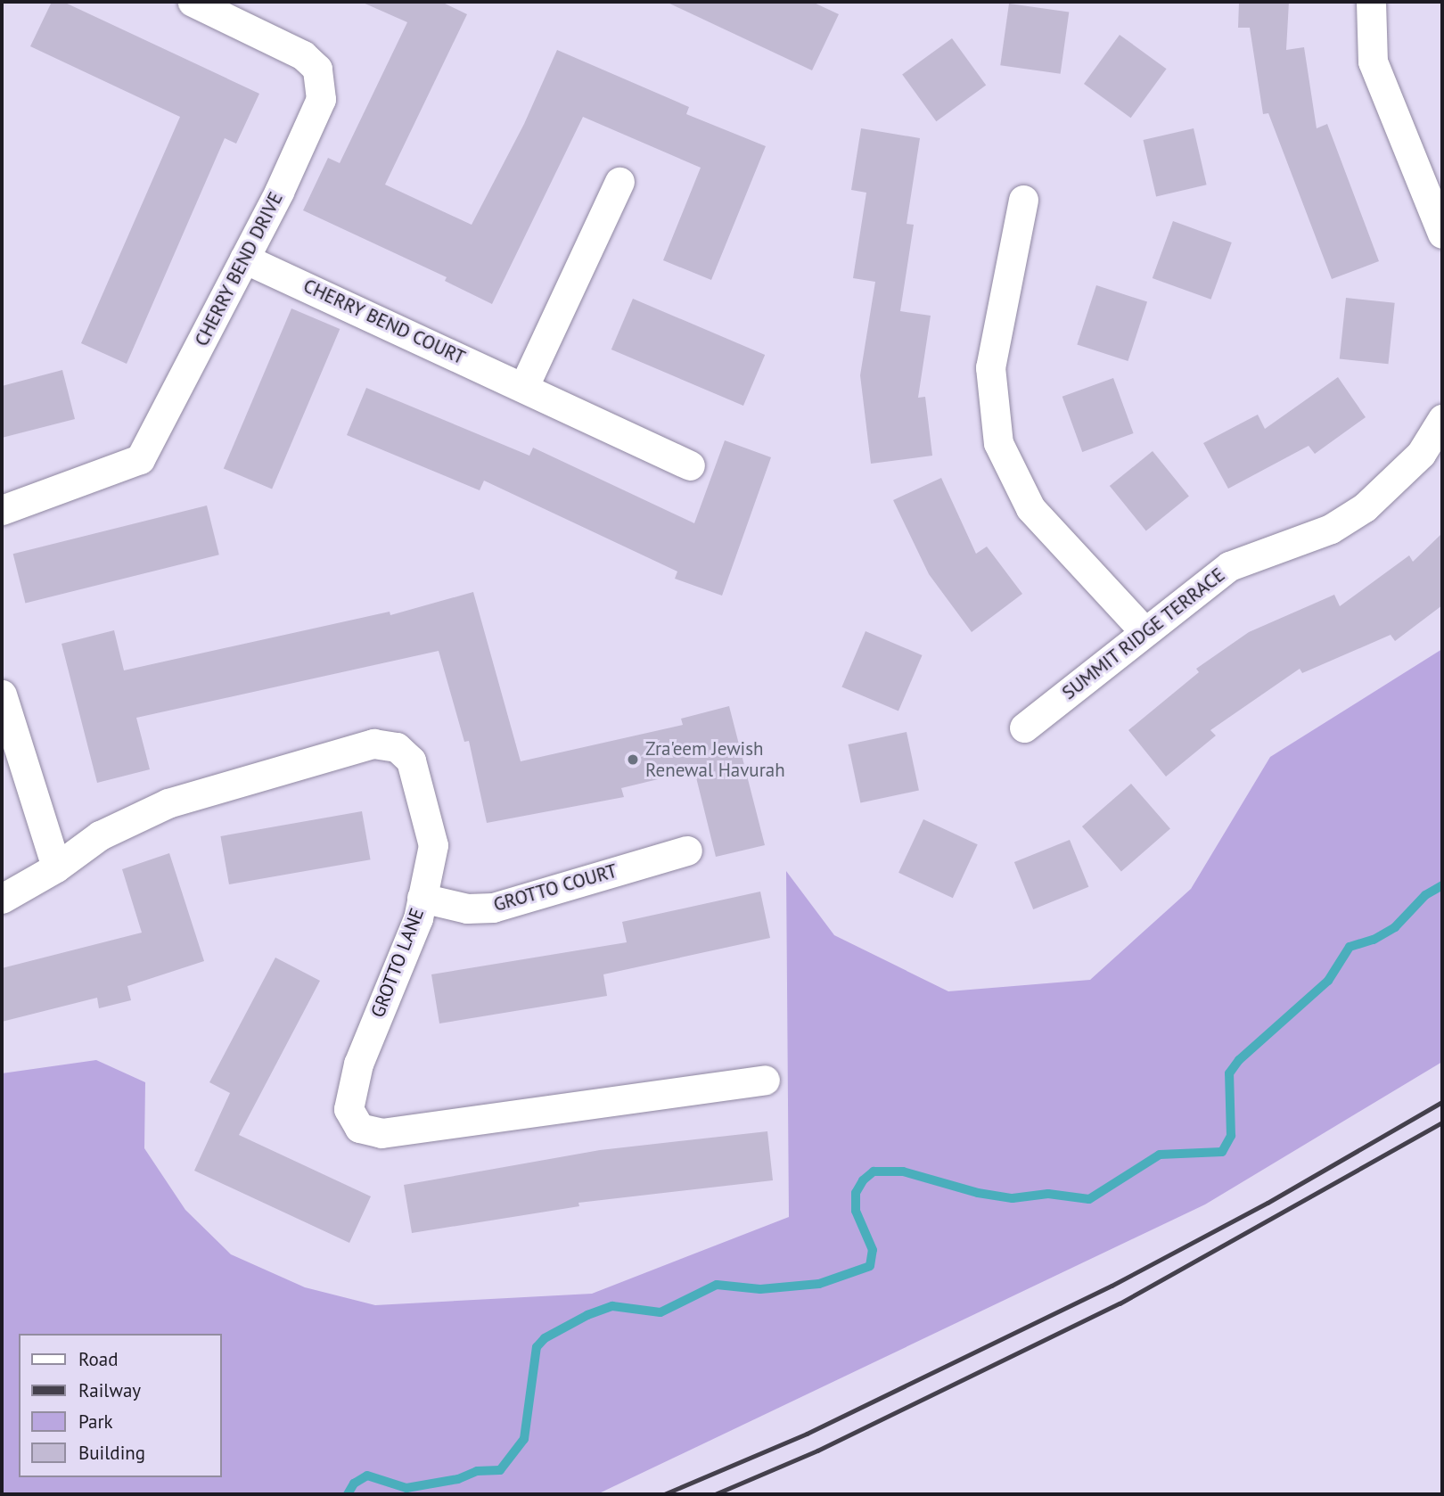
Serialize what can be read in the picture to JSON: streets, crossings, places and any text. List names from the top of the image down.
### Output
{
  "streets": {
    "street": [
      "CHERRY BEND DRIVE",
      "CHERRY BEND COURT",
      "SUMMIT RIDGE TERRACE",
      "GROTTO COURT",
      "GROTTO LANE"
    ]
  },
  "crossings": [
    ["CHERRY BEND DRIVE", "CHERRY BEND COURT"],
    ["GROTTO COURT", "GROTTO LANE"]
  ],
  "places": ["Zra'eem Jewish Renewal Havurah"],
  "legend": [
    "Road",
    "Railway",
    "Park",
    "Building"
  ]
}
